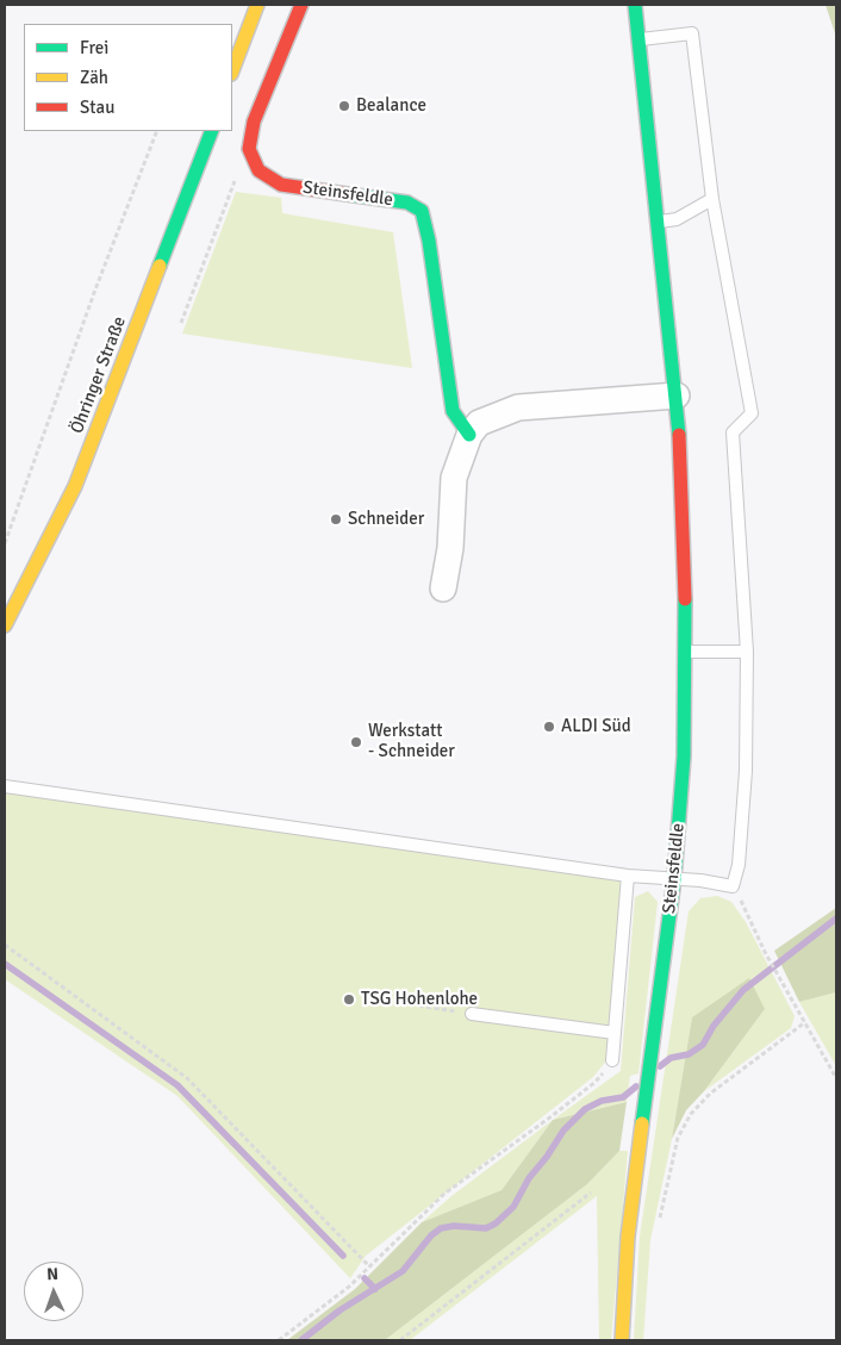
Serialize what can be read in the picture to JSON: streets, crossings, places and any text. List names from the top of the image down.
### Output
{
  "streets": {
    "street": ["Steinsfeldle", "Öhringer Straße"]
  },
  "places": [
    "Bealance",
    "Schneider",
    "ALDI Süd",
    "Werkstatt - Schneider",
    "TSG Hohenlohe"
  ],
  "legend": ["Frei", "Zäh", "Stau"],
  "north": "top"
}
